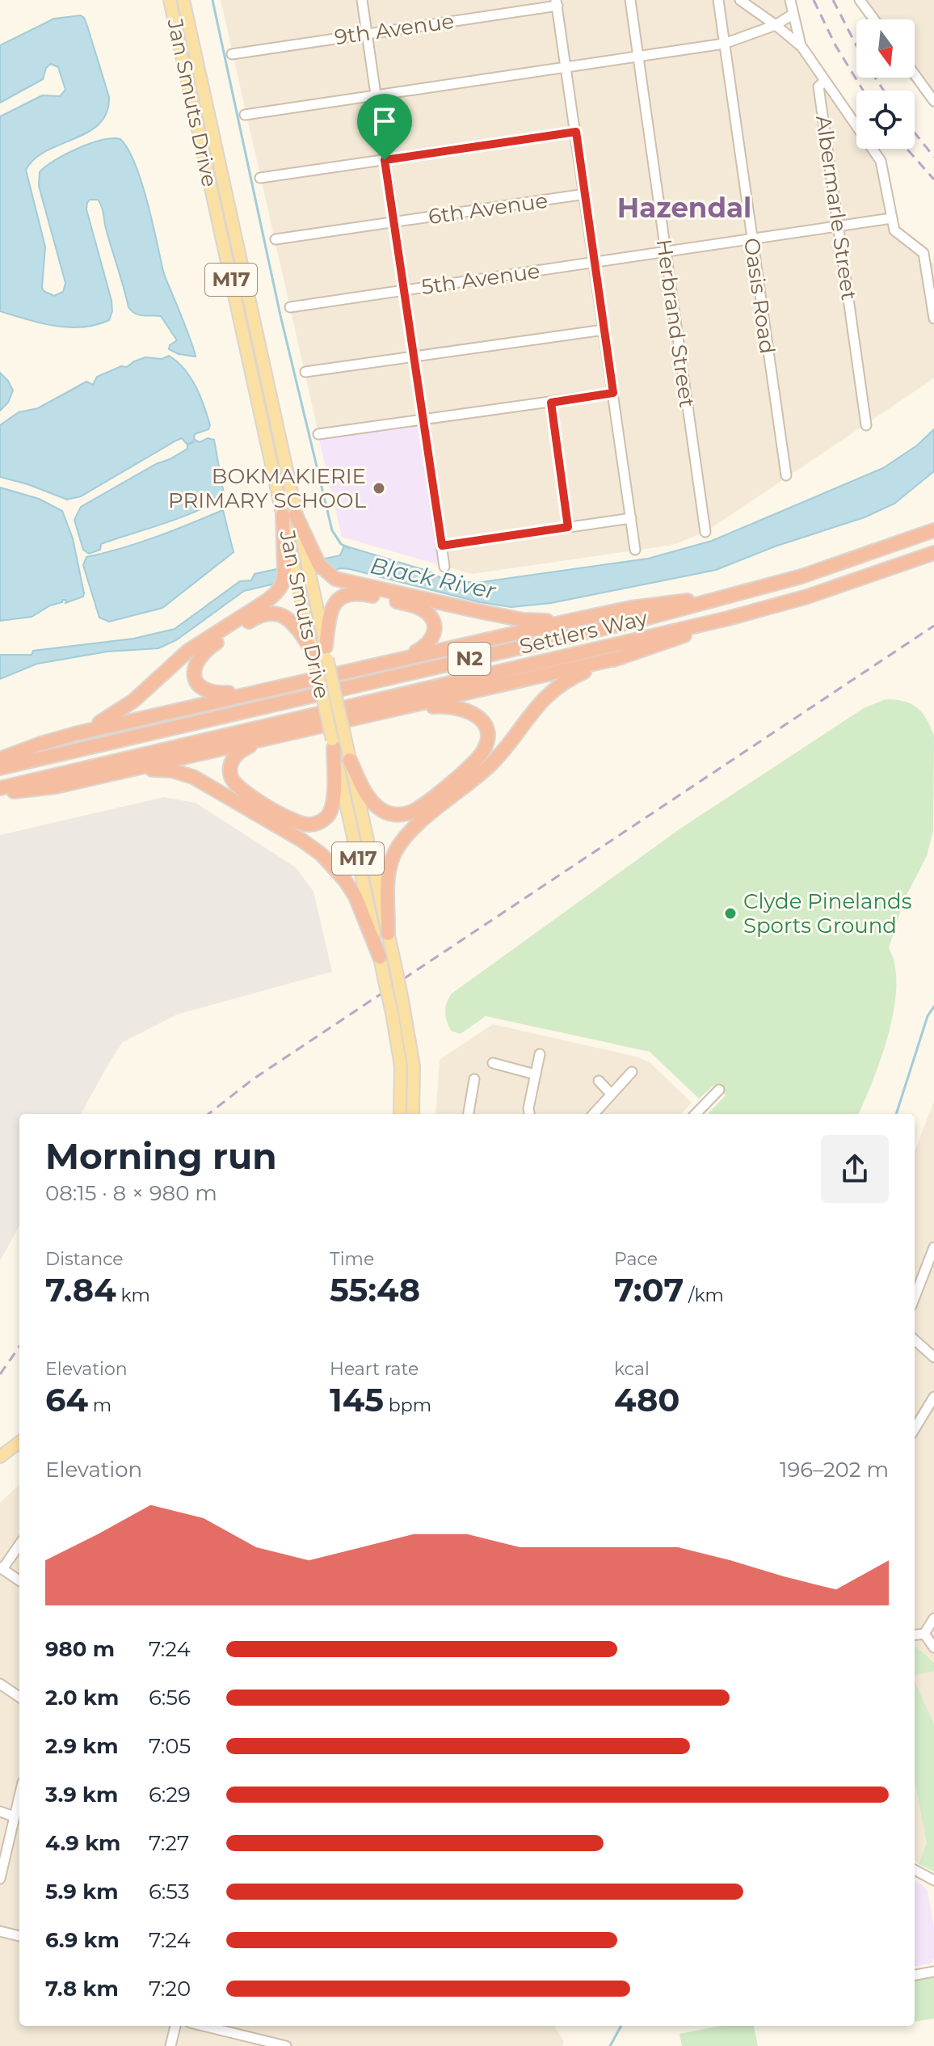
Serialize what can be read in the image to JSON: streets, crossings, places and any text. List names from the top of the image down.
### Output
{
  "streets": {
    "highway": ["Settlers Way", "N2"],
    "main road": ["Jan Smuts Drive", "M17"],
    "street": [
      "9th Avenue",
      "Albermarle Street",
      "6th Avenue",
      "5th Avenue",
      "Oasis Road",
      "Herbrand Street"
    ]
  },
  "crossings": [
    ["Albermarle Street", "5th Avenue"],
    ["5th Avenue", "Oasis Road"],
    ["5th Avenue", "Herbrand Street"]
  ],
  "districts": ["Hazendal"],
  "water": ["Black River"],
  "places": ["BOKMAKIERIE PRIMARY SCHOOL", "Clyde Pinelands Sports Ground"],
  "north": "bottom",
  "page": {
    "heading": ["Morning run", "08:15 · 8 × 980 m"],
    "stats": [
      ["Distance", "7.84 km"],
      ["Time", "55:48"],
      ["Pace", "7:07 /km"],
      ["Elevation", "64 m"],
      ["Heart rate", "145 bpm"],
      ["kcal", "480"]
    ],
    "chart": ["Elevation", "196–202 m"],
    "list": [
      {
        "name": "980 m",
        "note": "7:24"
      },
      {
        "name": "2.0 km",
        "note": "6:56"
      },
      {
        "name": "2.9 km",
        "note": "7:05"
      },
      {
        "name": "3.9 km",
        "note": "6:29"
      },
      {
        "name": "4.9 km",
        "note": "7:27"
      },
      {
        "name": "5.9 km",
        "note": "6:53"
      },
      {
        "name": "6.9 km",
        "note": "7:24"
      },
      {
        "name": "7.8 km",
        "note": "7:20"
      }
    ]
  }
}
